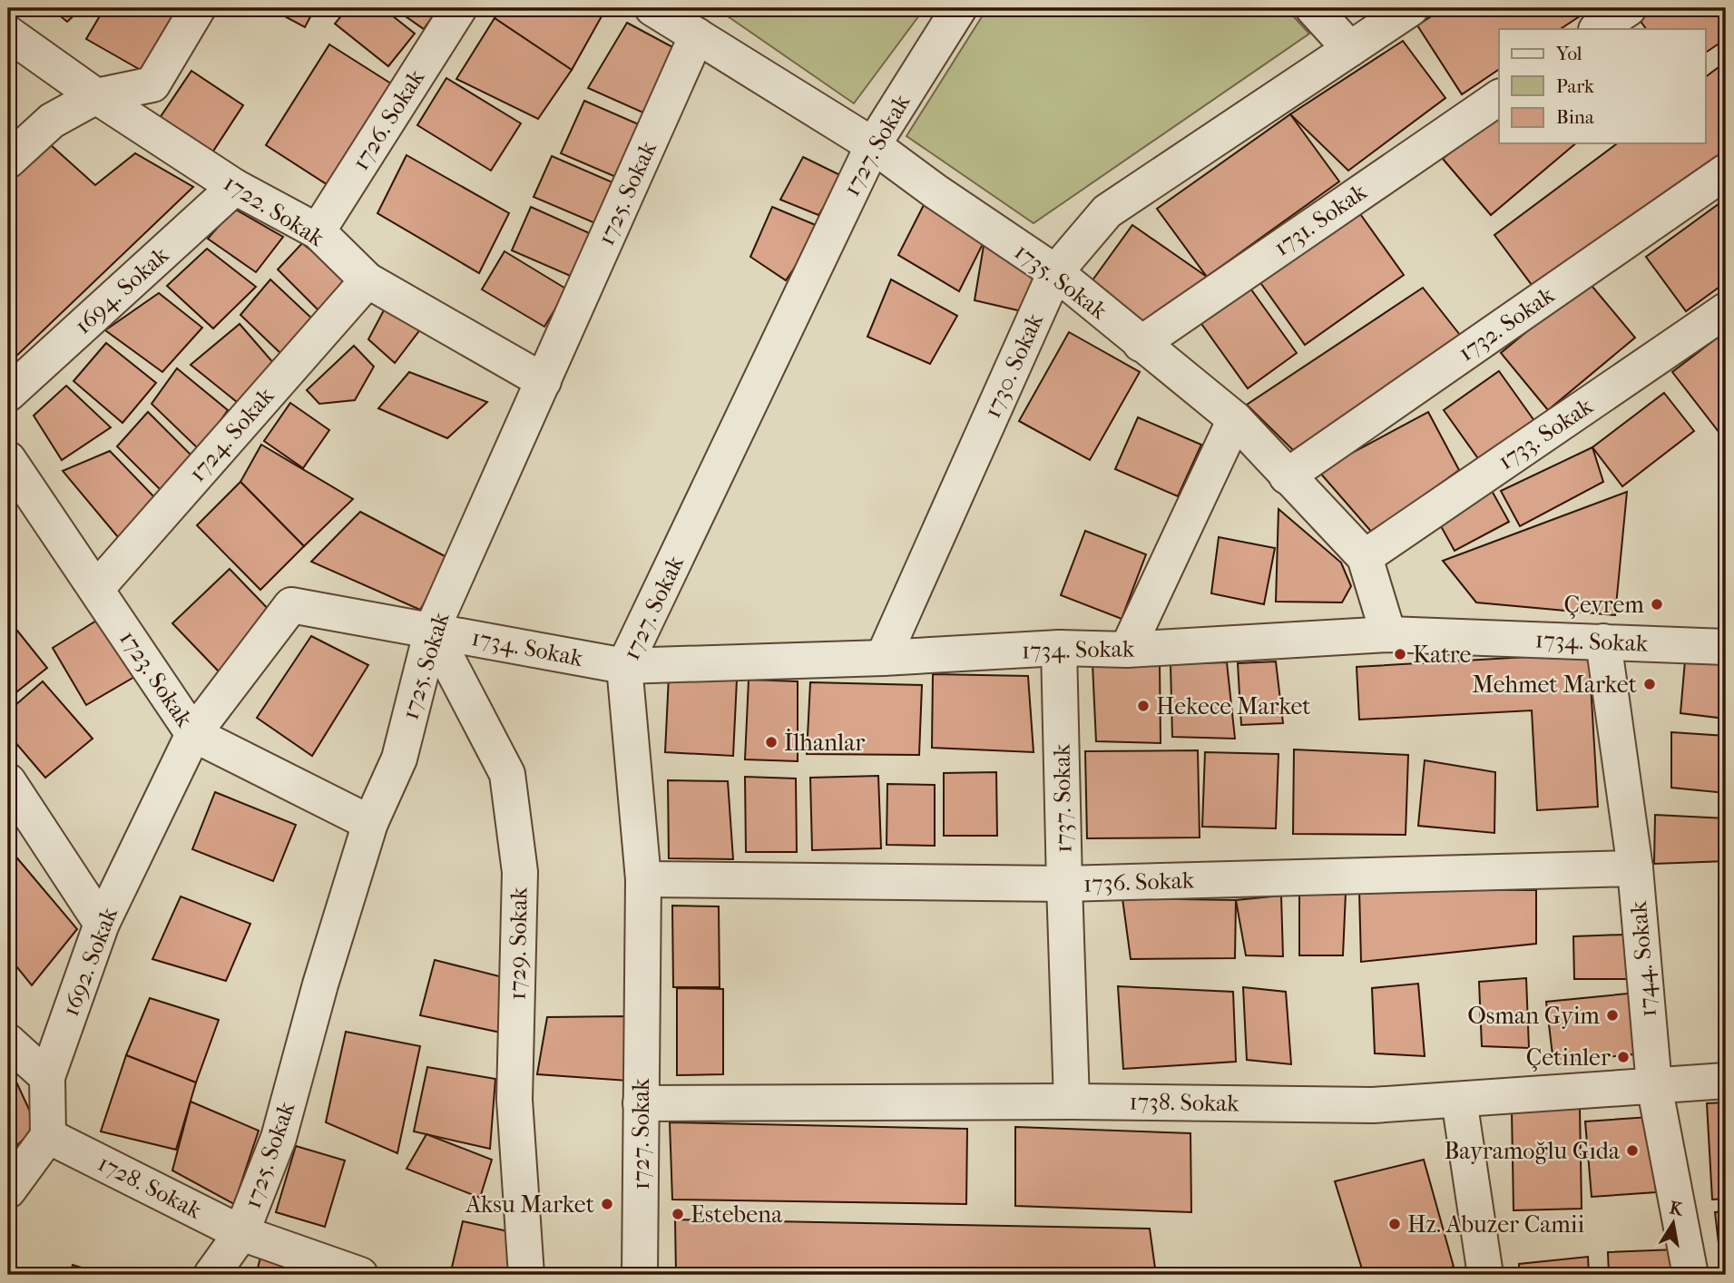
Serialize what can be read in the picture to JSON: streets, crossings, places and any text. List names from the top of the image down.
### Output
{
  "streets": {
    "street": [
      "1726. Sokak",
      "1727. Sokak",
      "1725. Sokak",
      "1722. Sokak",
      "1731. Sokak",
      "1735. Sokak",
      "1694. Sokak",
      "1732. Sokak",
      "1730. Sokak",
      "1733. Sokak",
      "1724. Sokak",
      "1734. Sokak",
      "1723. Sokak",
      "1737. Sokak",
      "1736. Sokak",
      "1729. Sokak",
      "1744. Sokak",
      "1692. Sokak",
      "1738. Sokak",
      "1728. Sokak"
    ]
  },
  "crossings": [
    ["1726. Sokak", "1722. Sokak"],
    ["1727. Sokak", "1735. Sokak"],
    ["1727. Sokak", "1734. Sokak"],
    ["1727. Sokak", "1736. Sokak"],
    ["1727. Sokak", "1738. Sokak"],
    ["1725. Sokak", "1722. Sokak"],
    ["1725. Sokak", "1735. Sokak"],
    ["1725. Sokak", "1734. Sokak"],
    ["1725. Sokak", "1723. Sokak"],
    ["1725. Sokak", "1729. Sokak"],
    ["1725. Sokak", "1728. Sokak"],
    ["1722. Sokak", "1694. Sokak"],
    ["1722. Sokak", "1724. Sokak"],
    ["1731. Sokak", "1735. Sokak"],
    ["1735. Sokak", "1732. Sokak"],
    ["1735. Sokak", "1730. Sokak"],
    ["1735. Sokak", "1733. Sokak"],
    ["1735. Sokak", "1734. Sokak"],
    ["1730. Sokak", "1734. Sokak"],
    ["1724. Sokak", "1723. Sokak"],
    ["1734. Sokak", "1723. Sokak"],
    ["1734. Sokak", "1737. Sokak"],
    ["1734. Sokak", "1729. Sokak"],
    ["1734. Sokak", "1744. Sokak"],
    ["1734. Sokak", "1692. Sokak"],
    ["1723. Sokak", "1692. Sokak"],
    ["1737. Sokak", "1736. Sokak"],
    ["1737. Sokak", "1738. Sokak"],
    ["1736. Sokak", "1744. Sokak"],
    ["1744. Sokak", "1738. Sokak"],
    ["1692. Sokak", "1728. Sokak"]
  ],
  "places": [
    "Çevrem",
    "Katre",
    "Mehmet Market",
    "Hekece Market",
    "İlhanlar",
    "Osman Gyim",
    "Çetinler",
    "Bayramoğlu Gıda",
    "Aksu Market",
    "Estebena",
    "Hz. Abuzer Camii"
  ],
  "legend": ["Yol", "Park", "Bina"],
  "north": "top"
}
